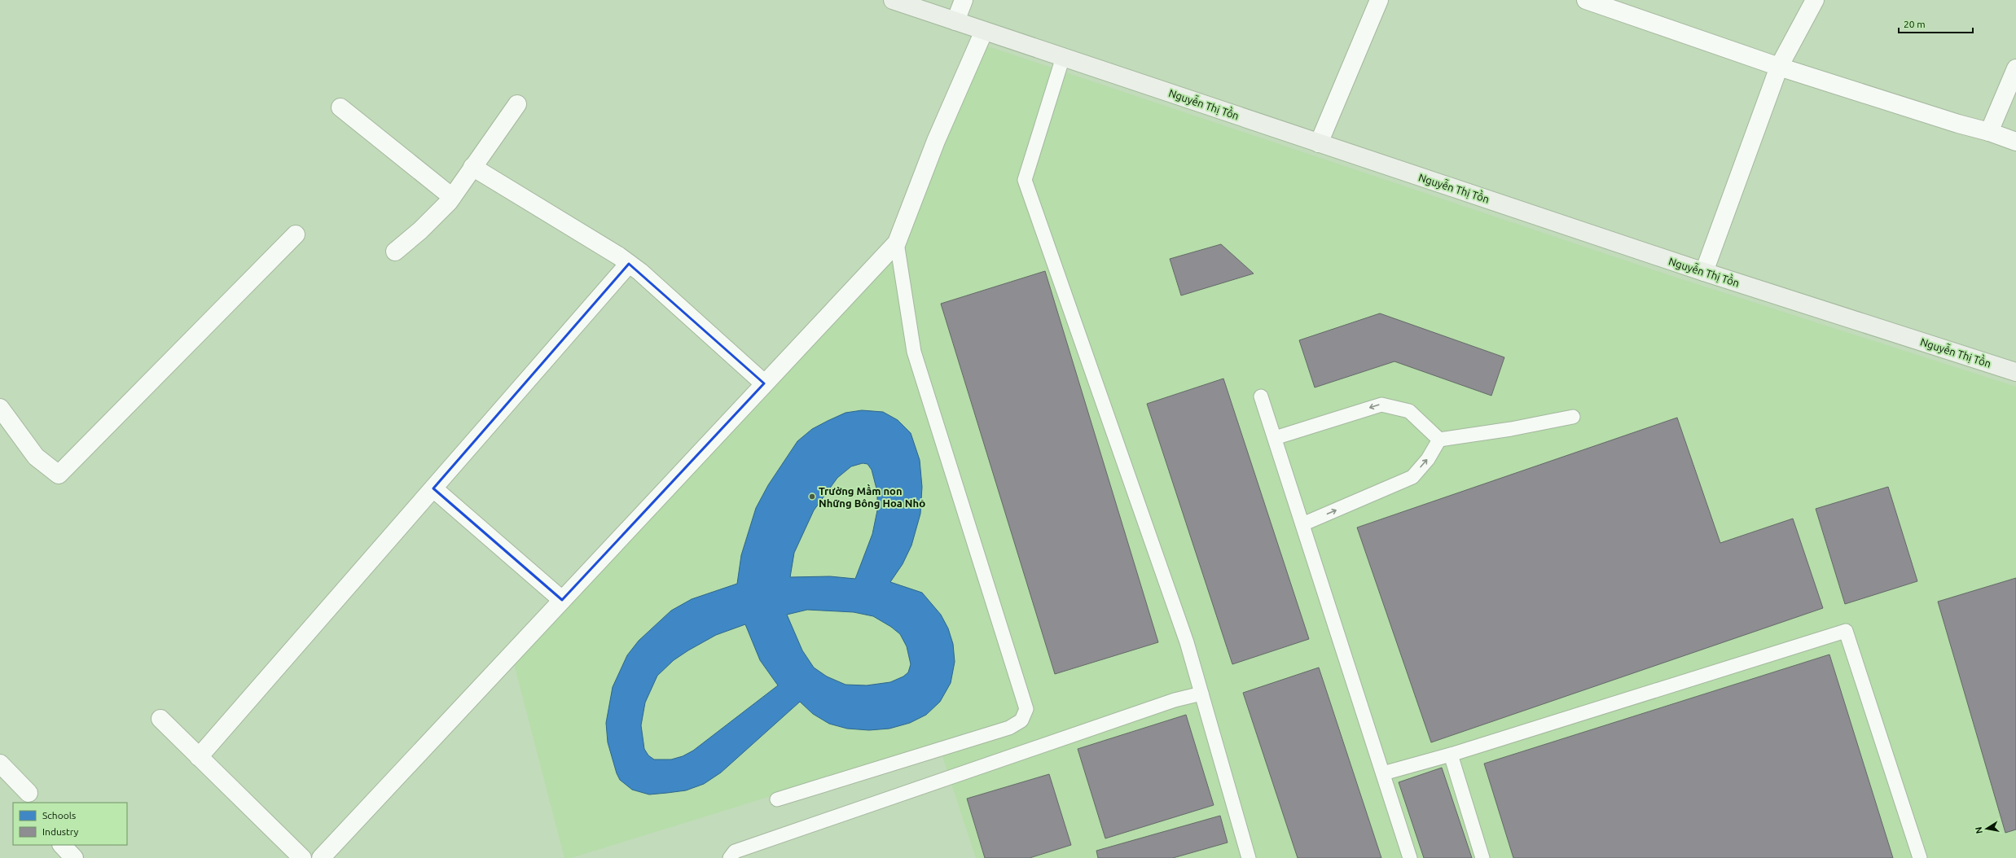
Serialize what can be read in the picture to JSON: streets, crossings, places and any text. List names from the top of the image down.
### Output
{
  "streets": {
    "street": ["Nguyễn Thị Tồn"]
  },
  "places": ["Trường Mầm non Những Bông Hoa Nhỏ"],
  "legend": ["Schools", "Industry"],
  "scale_bar": "20 m",
  "north": "left"
}
